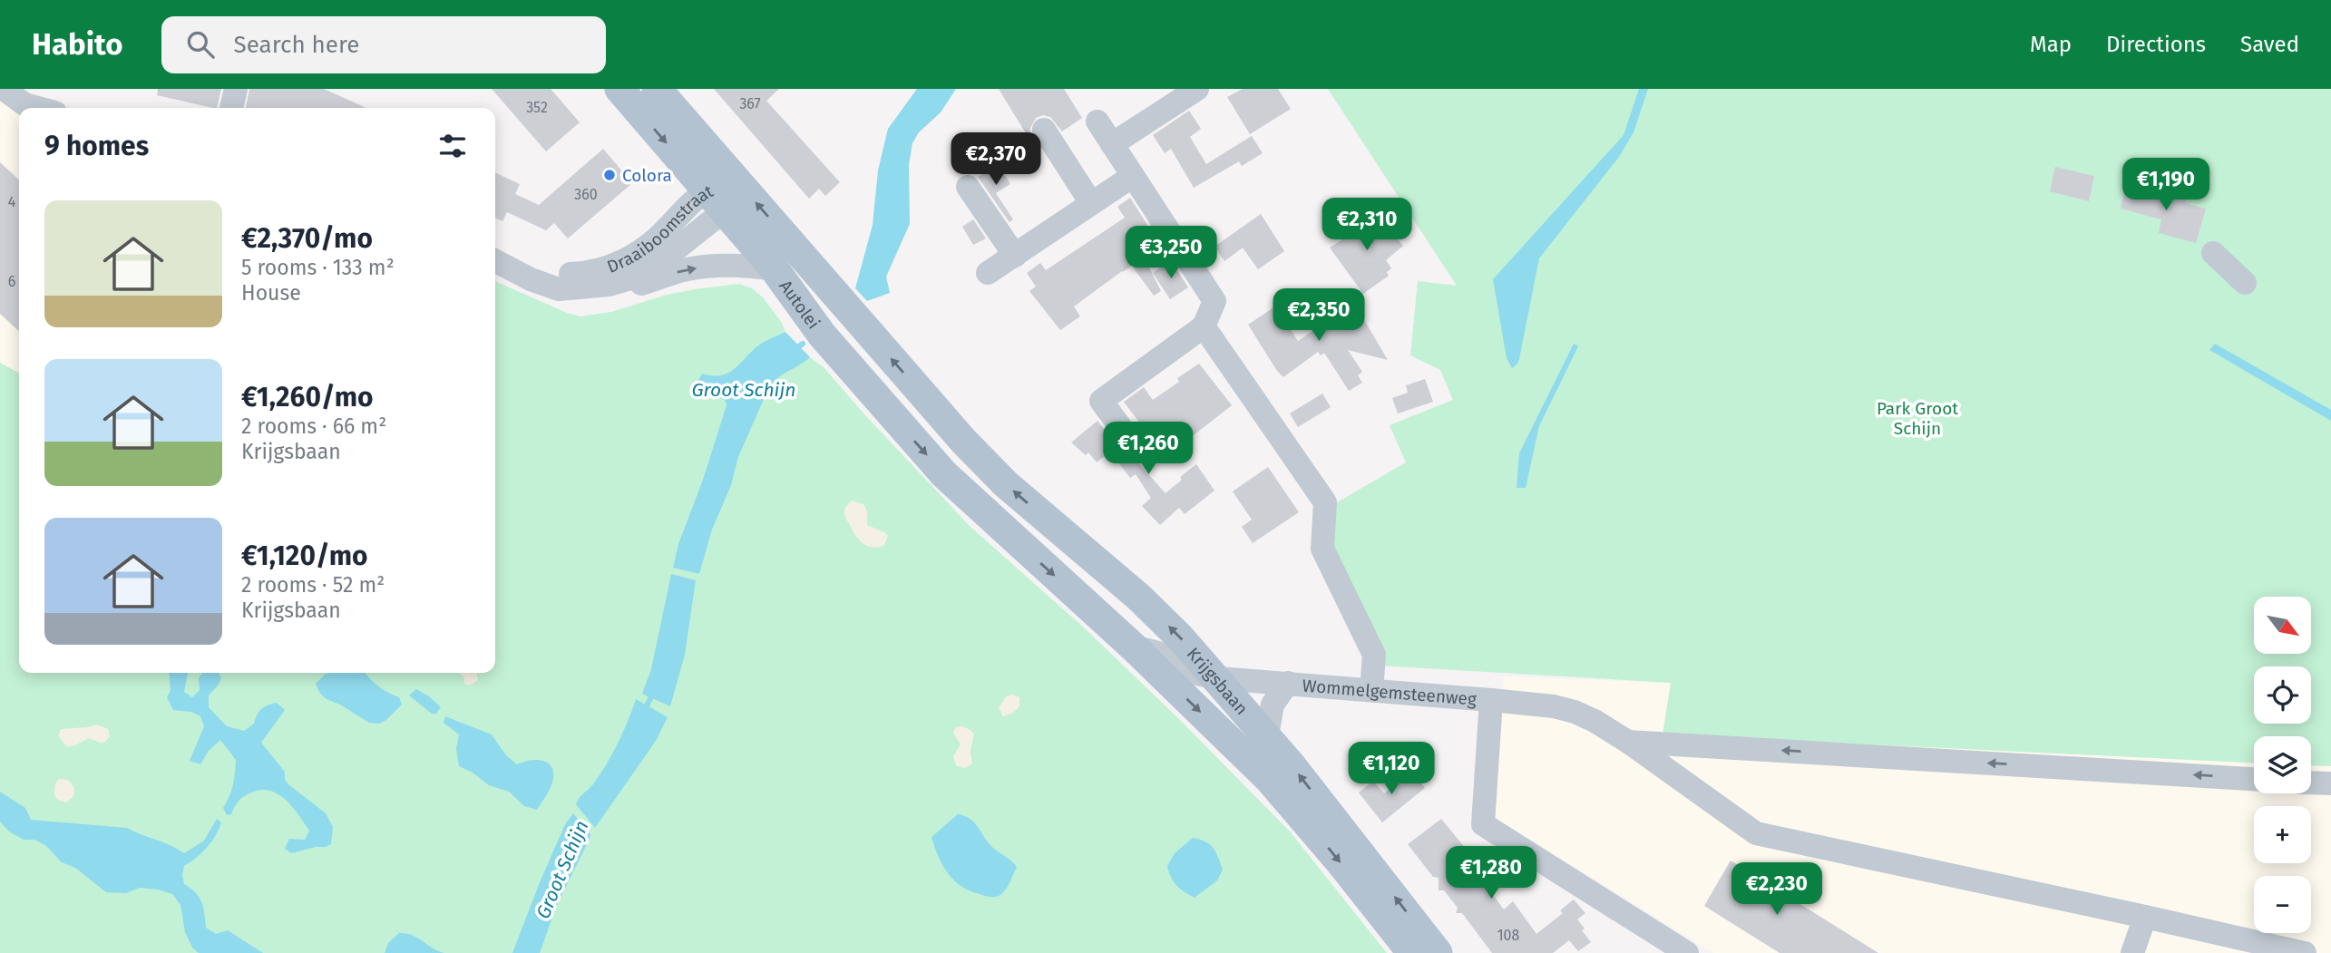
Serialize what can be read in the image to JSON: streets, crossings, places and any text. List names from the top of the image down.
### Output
{
  "streets": {
    "main road": ["Autolei", "Krijgsbaan"],
    "street": ["Draaiboomstraat", "Wommelgemsteenweg"]
  },
  "crossings": [
    ["Draaiboomstraat", "Autolei"],
    ["Autolei", "Krijgsbaan"],
    ["Krijgsbaan", "Wommelgemsteenweg"]
  ],
  "water": ["Groot Schijn"],
  "parks": ["Park Groot Schijn"],
  "places": ["Colora"],
  "house_numbers": [
    "367",
    "352",
    "360",
    "4",
    "6",
    "108"
  ],
  "north": "bottom right",
  "page": {
    "header": "Habito",
    "search": "Search here",
    "nav": ["Map", "Directions", "Saved"],
    "heading": "9 homes",
    "price": [
      "€2,370",
      "€1,190",
      "€2,310",
      "€3,250",
      "€2,350",
      "€1,260",
      "€1,120",
      "€1,280",
      "€2,230"
    ],
    "list": [
      {
        "name": "€2,370/mo",
        "note": "5 rooms · 133 m² · House"
      },
      {
        "name": "€1,260/mo",
        "note": "2 rooms · 66 m² · Krijgsbaan"
      },
      {
        "name": "€1,120/mo",
        "note": "2 rooms · 52 m² · Krijgsbaan"
      }
    ],
    "map_buttons": ["+", "−"]
  }
}
